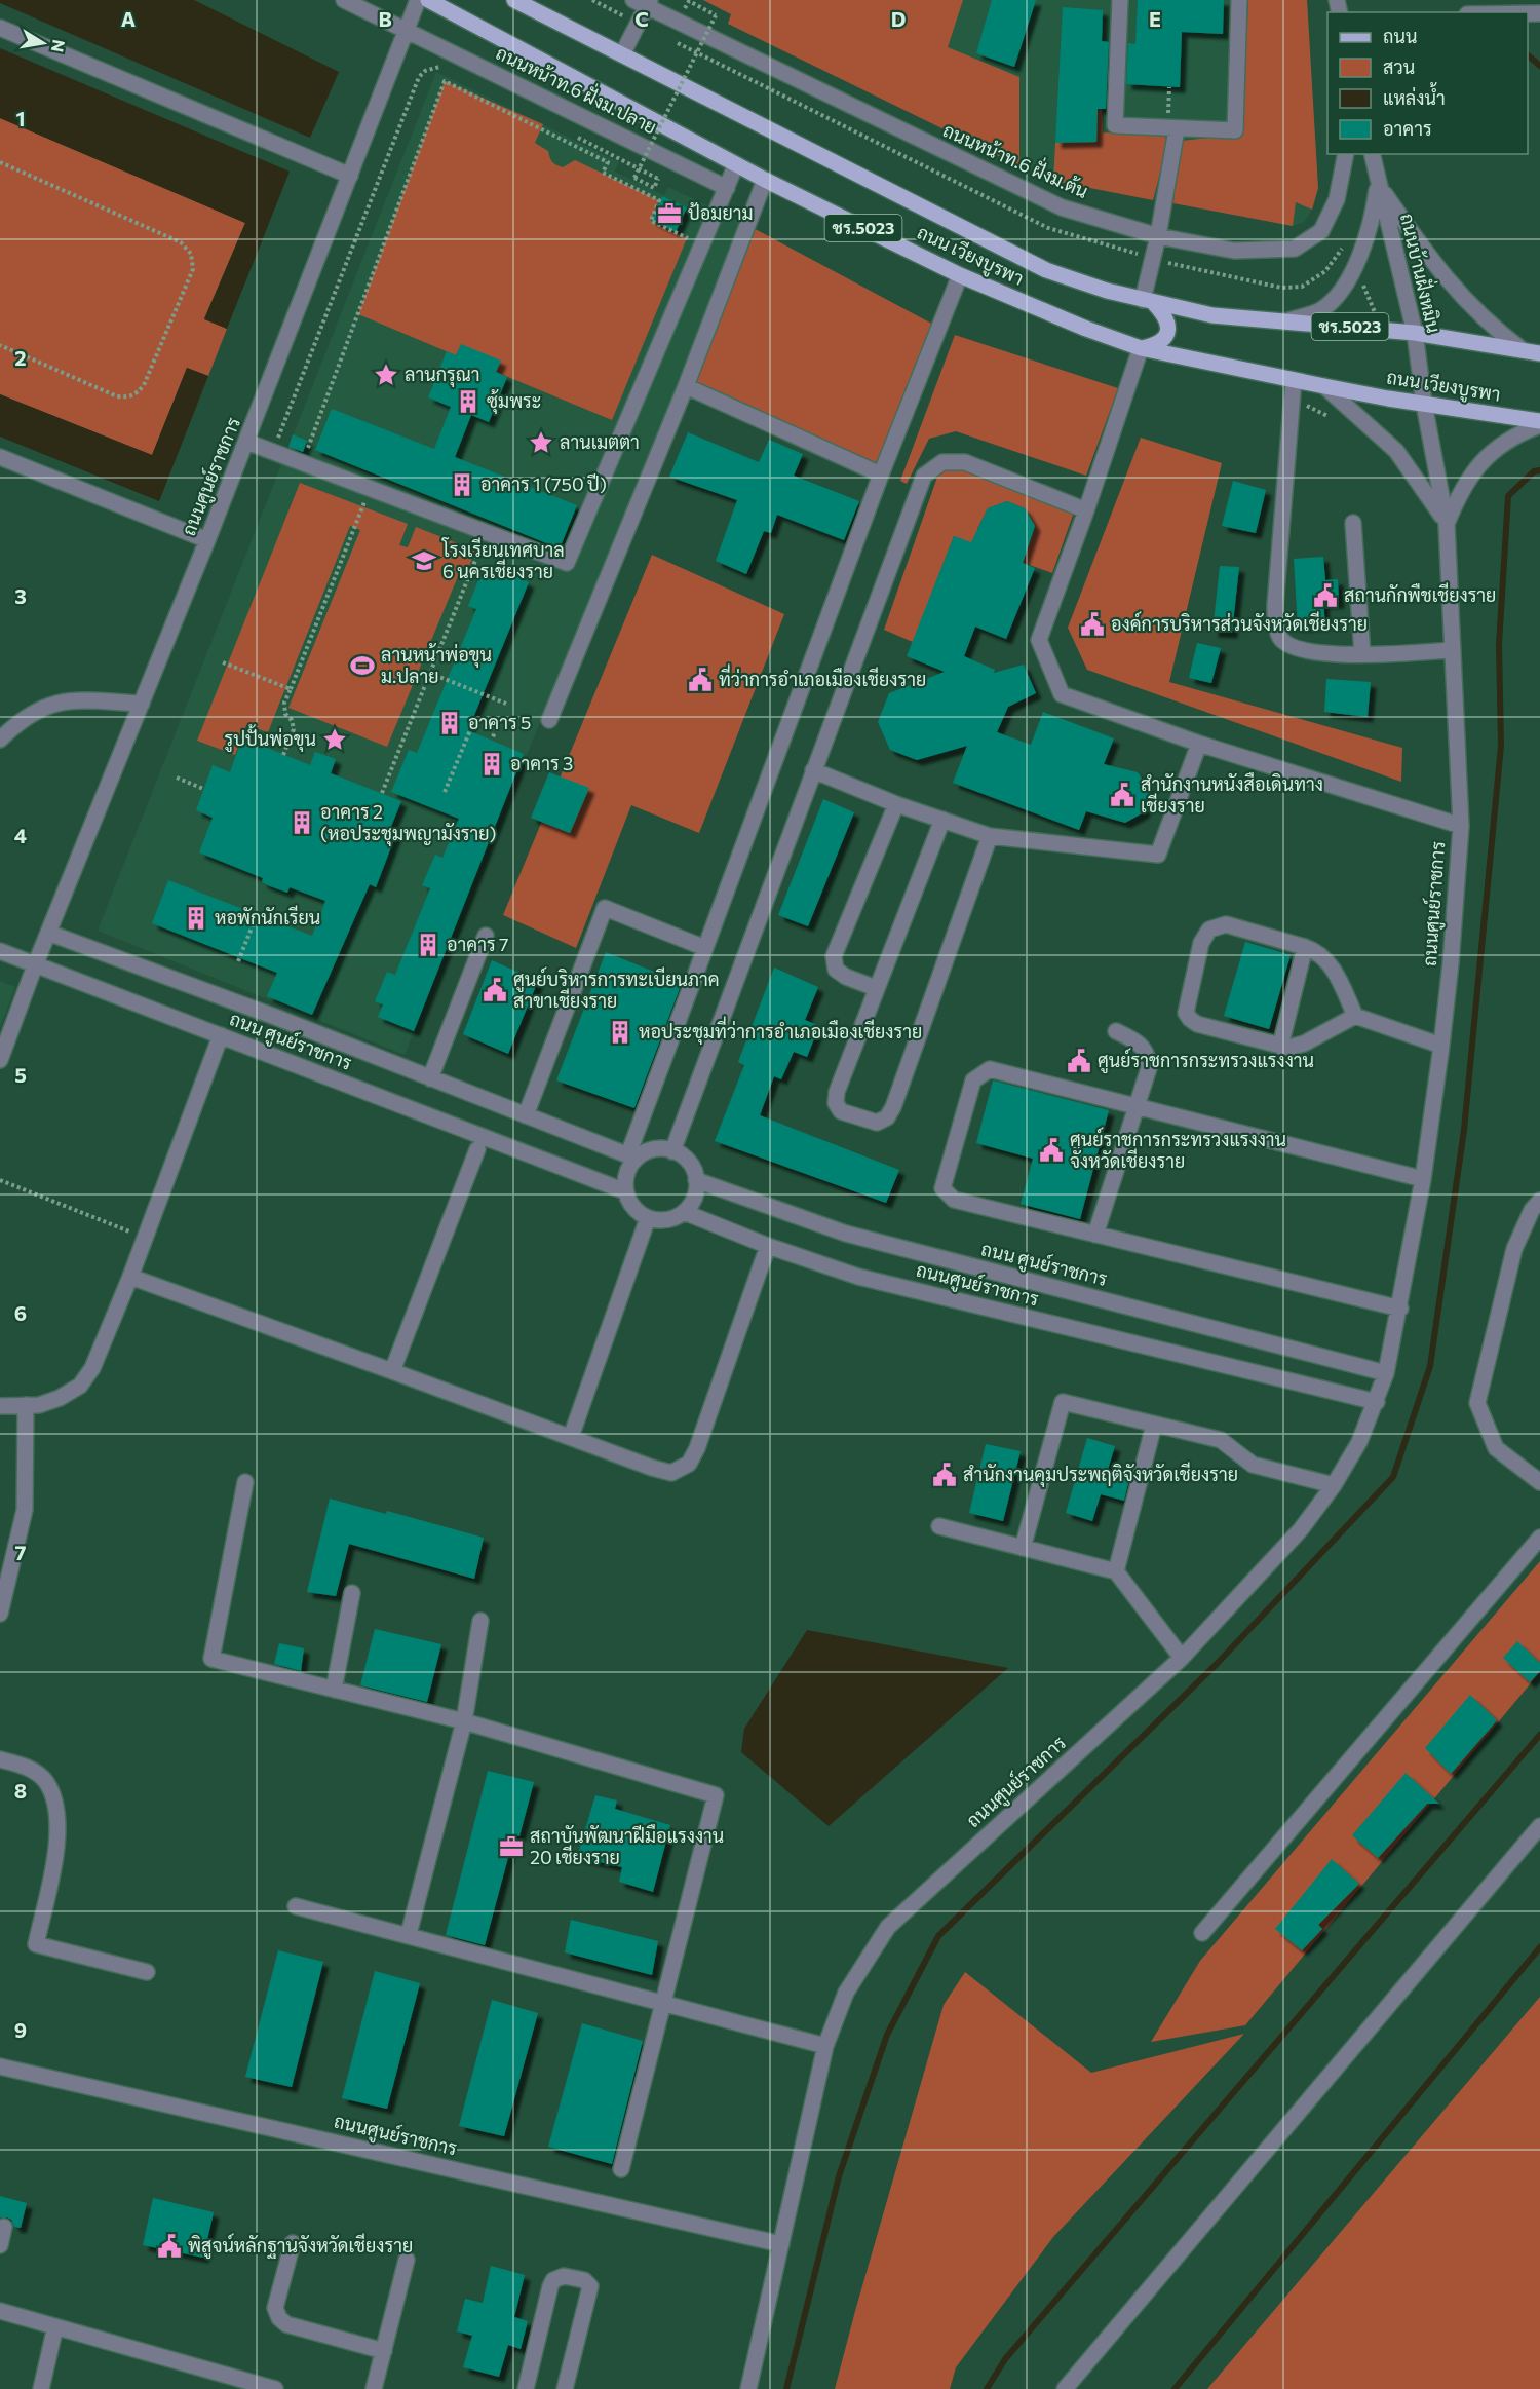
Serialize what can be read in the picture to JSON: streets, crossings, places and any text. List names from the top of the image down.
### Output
{
  "streets": {
    "main road": ["ชร.5023", "ถนน เวียงบูรพา"],
    "street": [
      "ถนนหน้าท.6 ฝั่งม.ปลาย",
      "ถนนหน้าท.6 ฝั่งม.ต้น",
      "ถนนบ้านฝั่งหมิน",
      "ถนนศูนย์ราชการ",
      "ถนน ศูนย์ราชการ"
    ]
  },
  "crossings": [
    ["ถนนหน้าท.6 ฝั่งม.ปลาย", "ถนนศูนย์ราชการ"],
    ["ถนน เวียงบูรพา", "ถนนบ้านฝั่งหมิน"],
    ["ถนน เวียงบูรพา", "ถนนศูนย์ราชการ"],
    ["ถนนบ้านฝั่งหมิน", "ถนนศูนย์ราชการ"],
    ["ถนนศูนย์ราชการ", "ถนน ศูนย์ราชการ"]
  ],
  "places": {
    "office": ["ป้อมยาม", "สถาบันพัฒนาฝีมือแรงงาน 20 เชียงราย"],
    "place": ["ลานกรุณา", "ลานเมตตา", "รูปปั้นพ่อขุน"],
    "building": [
      "ซุ้มพระ",
      "อาคาร 1 (750 ปี)",
      "อาคาร 5",
      "อาคาร 3",
      "อาคาร 2 (หอประชุมพญามังราย)",
      "หอพักนักเรียน",
      "อาคาร 7",
      "หอประชุมที่ว่าการอำเภอเมืองเชียงราย"
    ],
    "school or university": ["โรงเรียนเทศบาล 6 นครเชียงราย"],
    "public building": [
      "สถานกักพืชเชียงราย",
      "องค์การบริหารส่วนจังหวัดเชียงราย",
      "ที่ว่าการอำเภอเมืองเชียงราย",
      "สำนักงานหนังสือเดินทาง เชียงราย",
      "ศูนย์บริหารการทะเบียนภาค สาขาเชียงราย",
      "ศูนย์ราชการกระทรวงแรงงาน",
      "ศูนย์ราชการกระทรวงแรงงาน จังหวัดเชียงราย",
      "สำนักงานคุมประพฤติจังหวัดเชียงราย",
      "พิสูจน์หลักฐานจังหวัดเชียงราย"
    ],
    "sports": ["ลานหน้าพ่อขุน ม.ปลาย"]
  },
  "legend": [
    "ถนน",
    "สวน",
    "แหล่งน้ำ",
    "อาคาร"
  ],
  "north": "right",
  "grid": {
    "columns": [
      "A",
      "B",
      "C",
      "D",
      "E"
    ],
    "rows": [
      "1",
      "2",
      "3",
      "4",
      "5",
      "6",
      "7",
      "8",
      "9"
    ]
  }
}
